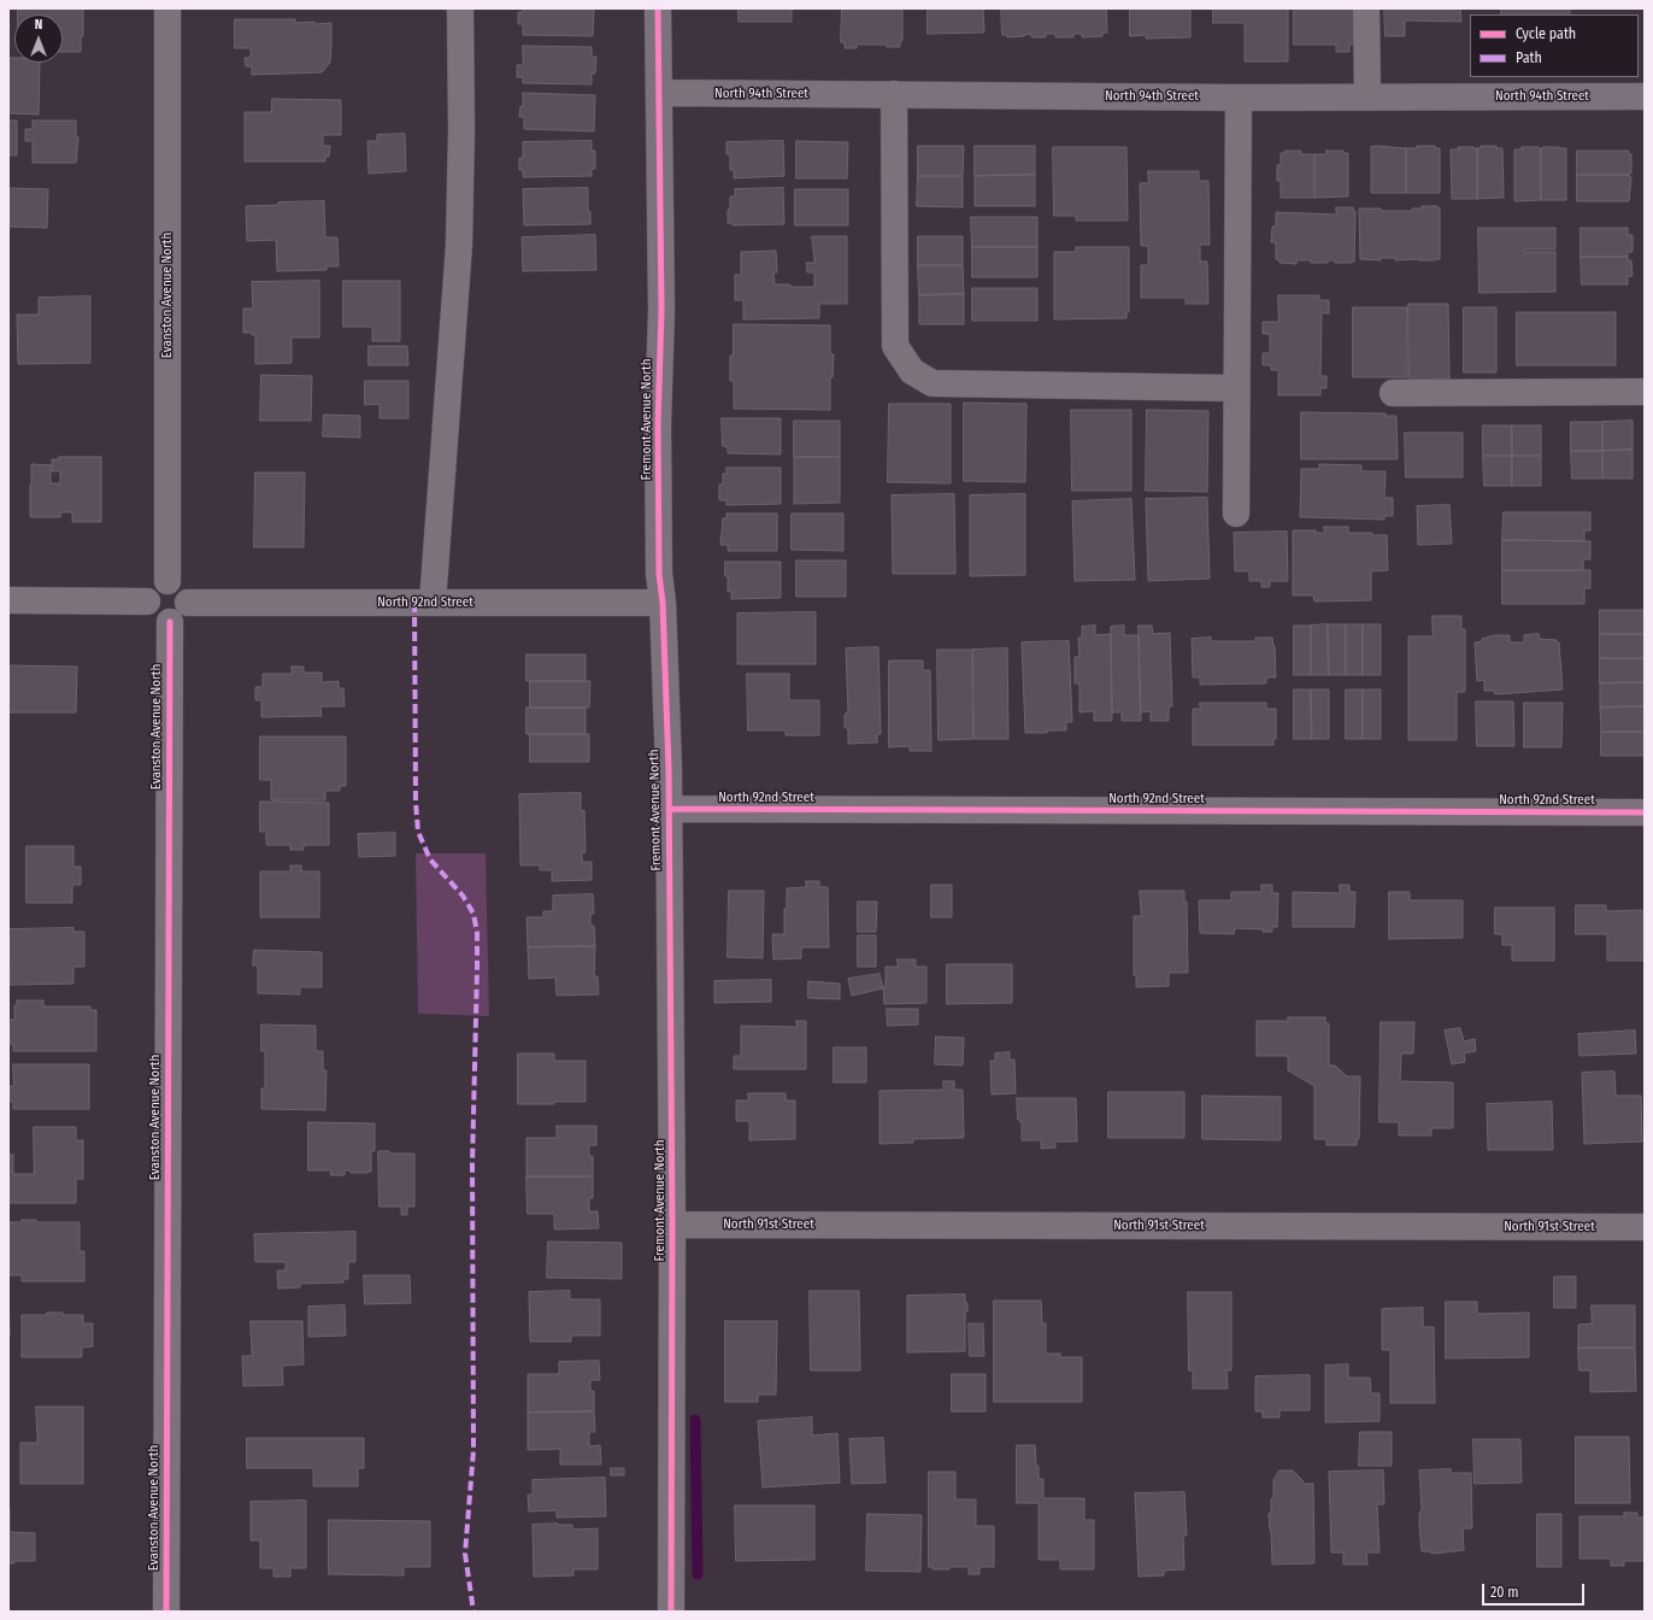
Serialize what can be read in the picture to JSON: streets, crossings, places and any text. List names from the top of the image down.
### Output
{
  "streets": {
    "street": [
      "North 94th Street",
      "Evanston Avenue North",
      "Fremont Avenue North",
      "North 92nd Street",
      "North 91st Street"
    ]
  },
  "crossings": [
    ["North 94th Street", "Fremont Avenue North"],
    ["Evanston Avenue North", "North 92nd Street"],
    ["Fremont Avenue North", "North 92nd Street"],
    ["Fremont Avenue North", "North 91st Street"]
  ],
  "legend": ["Cycle path", "Path"],
  "scale_bar": "20 m",
  "north": "top"
}
